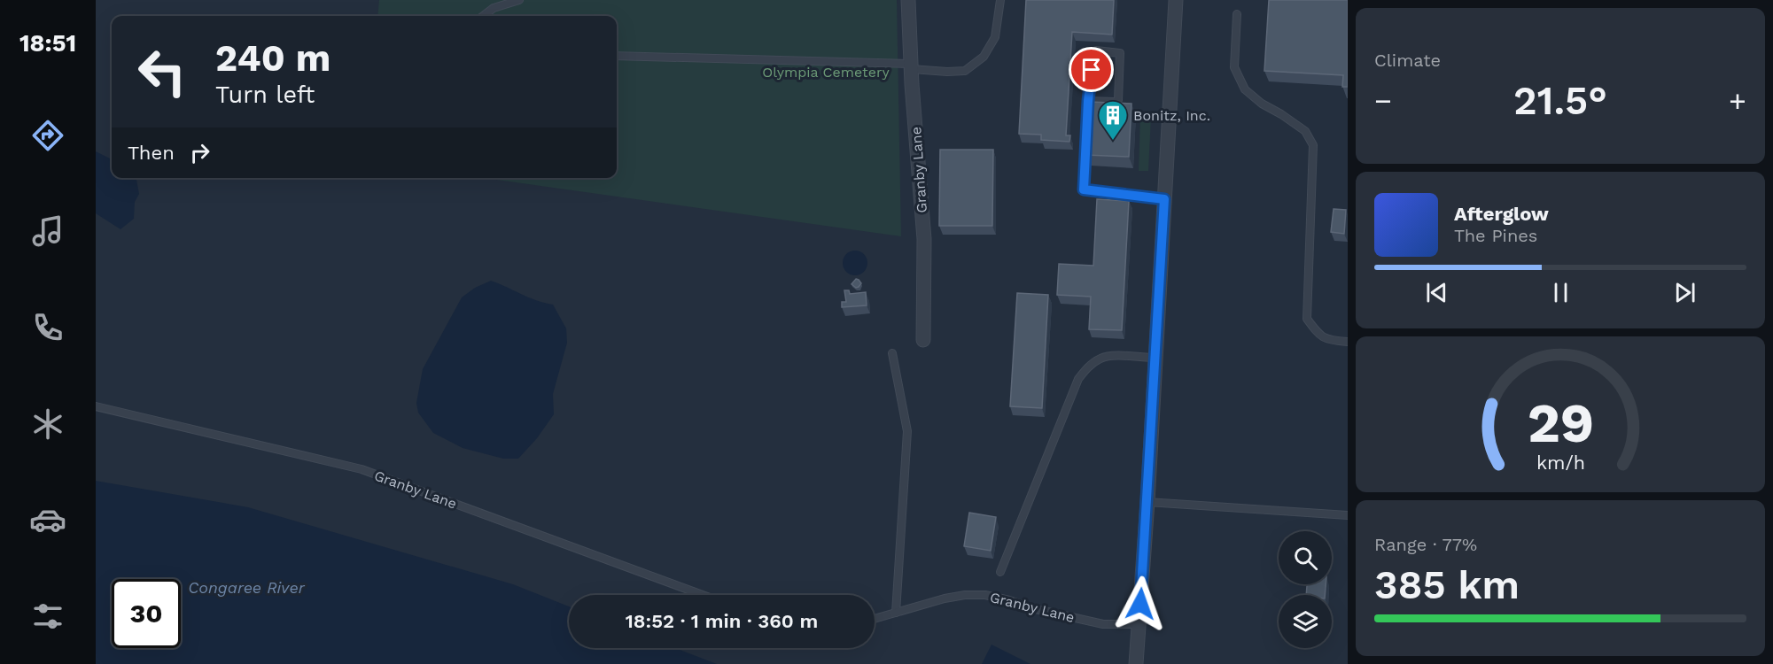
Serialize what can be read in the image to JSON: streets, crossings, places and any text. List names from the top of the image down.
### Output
{
  "streets": {
    "street": ["Granby Lane"]
  },
  "water": ["Congaree River"],
  "parks": ["Olympia Cemetery"],
  "places": {
    "building": ["Bonitz, Inc."]
  },
  "page": {
    "tabs": "18:51",
    "tile": [
      "Climate",
      ["Range · 77%", "385 km"]
    ],
    "turn": ["240 m", "Turn left"],
    "heat": ["−", "21.5°", "+"],
    "then": "Then",
    "song": ["Afterglow", "The Pines"],
    "limit": "30",
    "trip": "18:52 · 1 min · 360 m",
    "gauge": ["29", "km/h"]
  }
}
